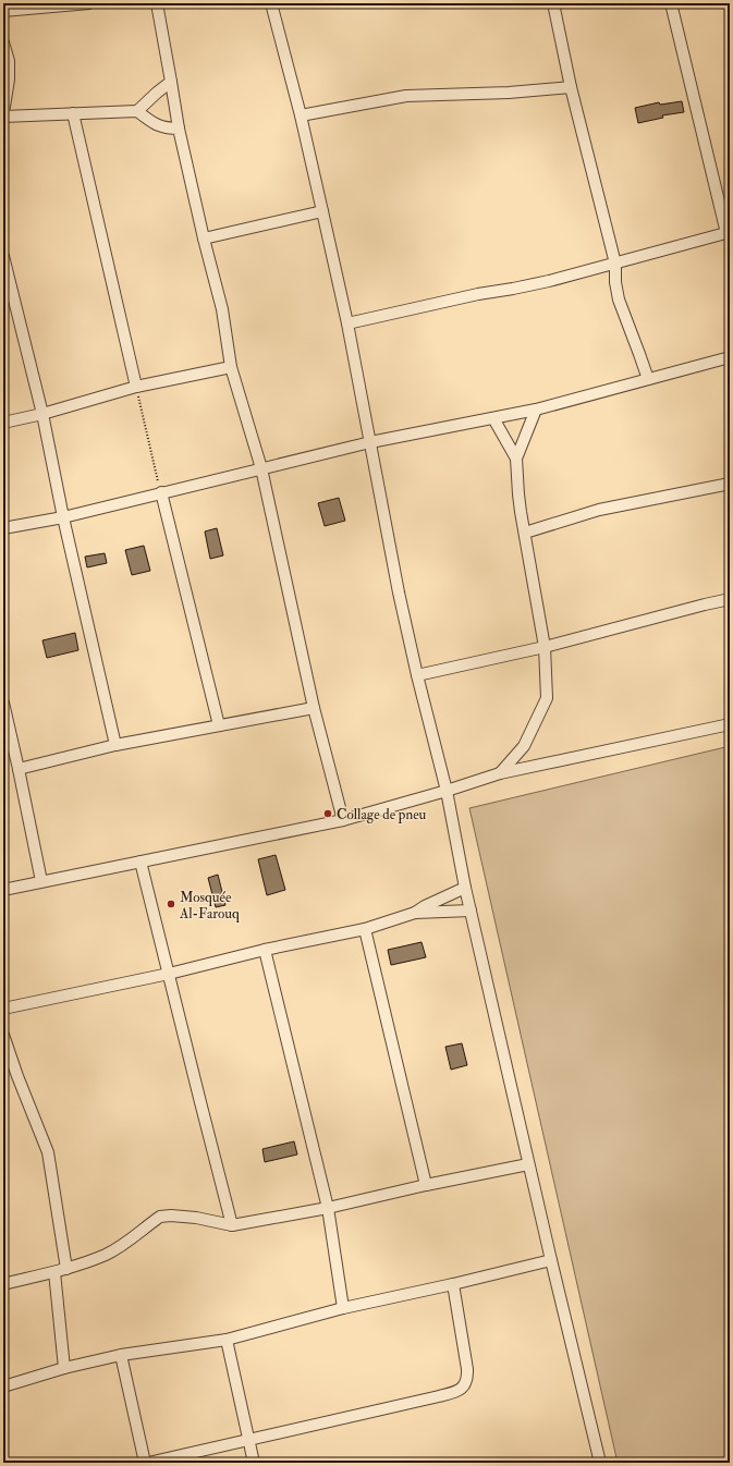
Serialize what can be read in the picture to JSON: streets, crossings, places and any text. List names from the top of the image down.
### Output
{
  "places": ["Collage de pneu", "Mosquée Al-Farouq"]
}
